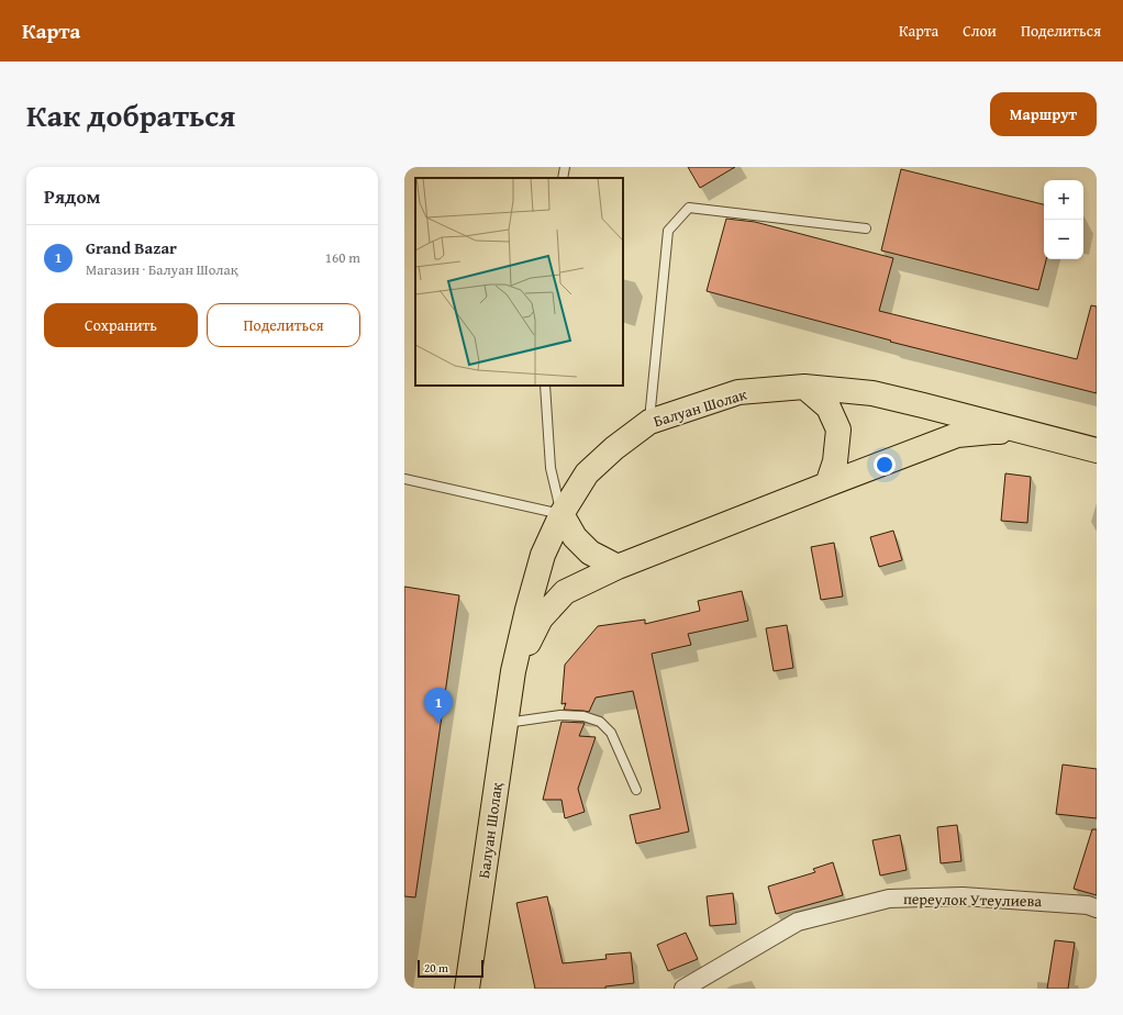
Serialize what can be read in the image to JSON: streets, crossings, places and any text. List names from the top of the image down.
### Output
{
  "streets": {
    "main road": ["Балуан Шолак", "Балуан Шолақ"],
    "street": ["переулок Утеулиева"]
  },
  "crossings": [
    ["Балуан Шолак", "Балуан Шолақ"]
  ],
  "scale_bar": "20 m",
  "page": {
    "header": "Карта",
    "nav": ["Карта", "Слои", "Поделиться"],
    "title": "Как добраться",
    "buttons": [
      "Маршрут",
      ["Сохранить", "Поделиться"]
    ],
    "heading": "Рядом",
    "map_buttons": ["+", "−"],
    "list": [
      {
        "mark": "1",
        "name": "Grand Bazar",
        "note": "Магазин · Балуан Шолақ",
        "value": "160 m"
      }
    ],
    "pins": "1",
    "scale": "20 m"
  }
}
